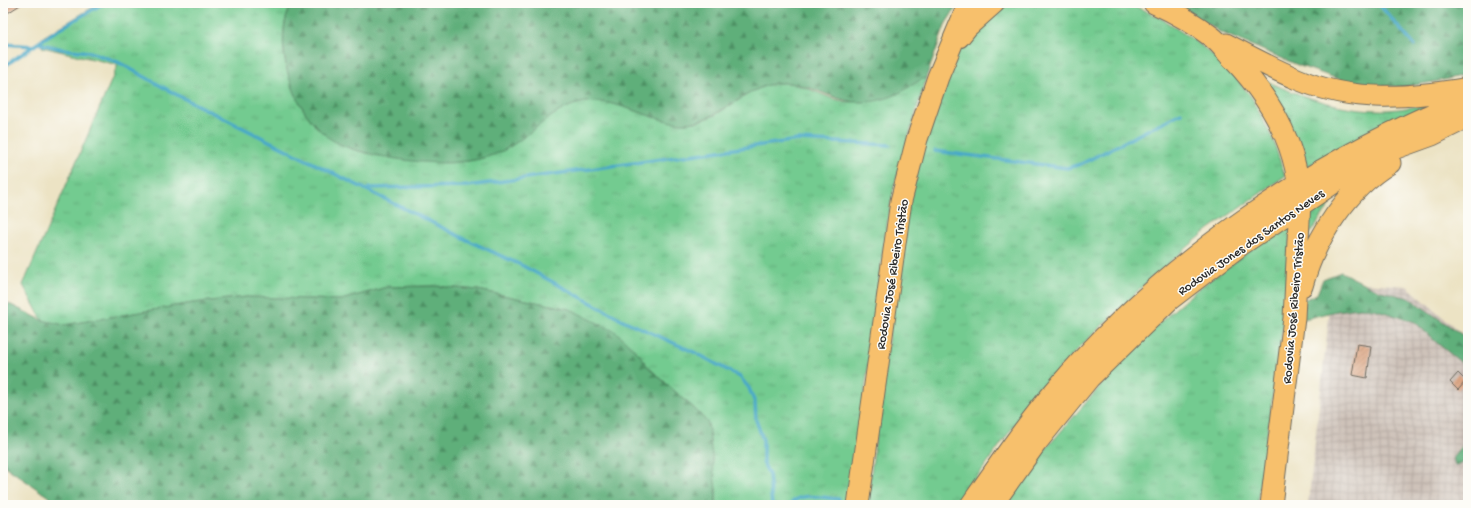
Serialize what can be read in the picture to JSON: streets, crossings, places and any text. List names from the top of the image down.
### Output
{
  "streets": {
    "main road": ["Rodovia Jones dos Santos Neves", "Rodovia José Ribeiro Tristão"]
  },
  "crossings": [
    ["Rodovia Jones dos Santos Neves", "Rodovia José Ribeiro Tristão"]
  ]
}
